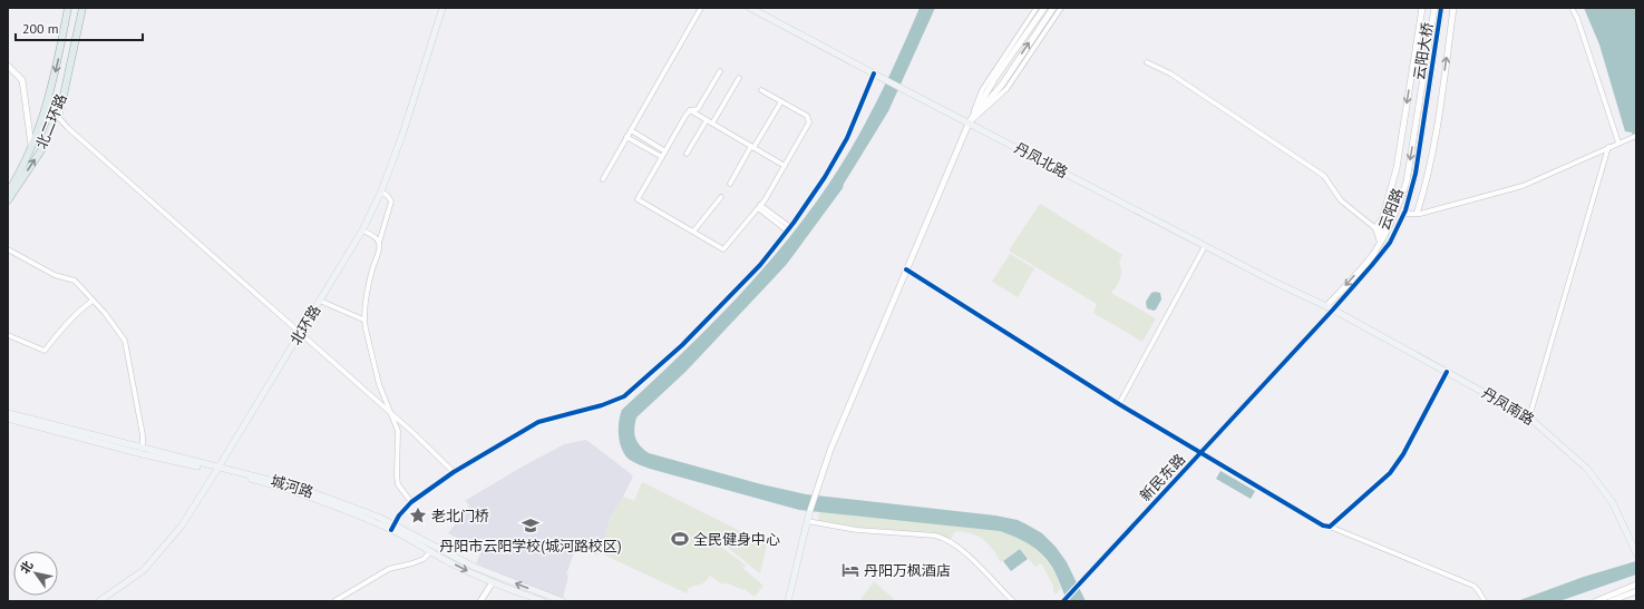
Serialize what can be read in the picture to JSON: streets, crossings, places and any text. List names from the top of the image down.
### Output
{
  "streets": {
    "main road": [
      "北二环路",
      "丹凤北路",
      "北环路",
      "丹凤南路",
      "城河路"
    ],
    "street": ["云阳大桥", "云阳路", "新民东路"]
  },
  "crossings": [
    ["云阳大桥", "云阳路"],
    ["丹凤北路", "云阳路"],
    ["丹凤北路", "丹凤南路"],
    ["丹凤北路", "新民东路"],
    ["云阳路", "丹凤南路"],
    ["云阳路", "新民东路"],
    ["北环路", "城河路"],
    ["丹凤南路", "新民东路"]
  ],
  "places": {
    "place": ["老北门桥"],
    "school or university": ["丹阳市云阳学校(城河路校区)"],
    "sports": ["全民健身中心"],
    "hotel": ["丹阳万枫酒店"]
  },
  "scale_bar": "200 m",
  "north": "top left"
}
